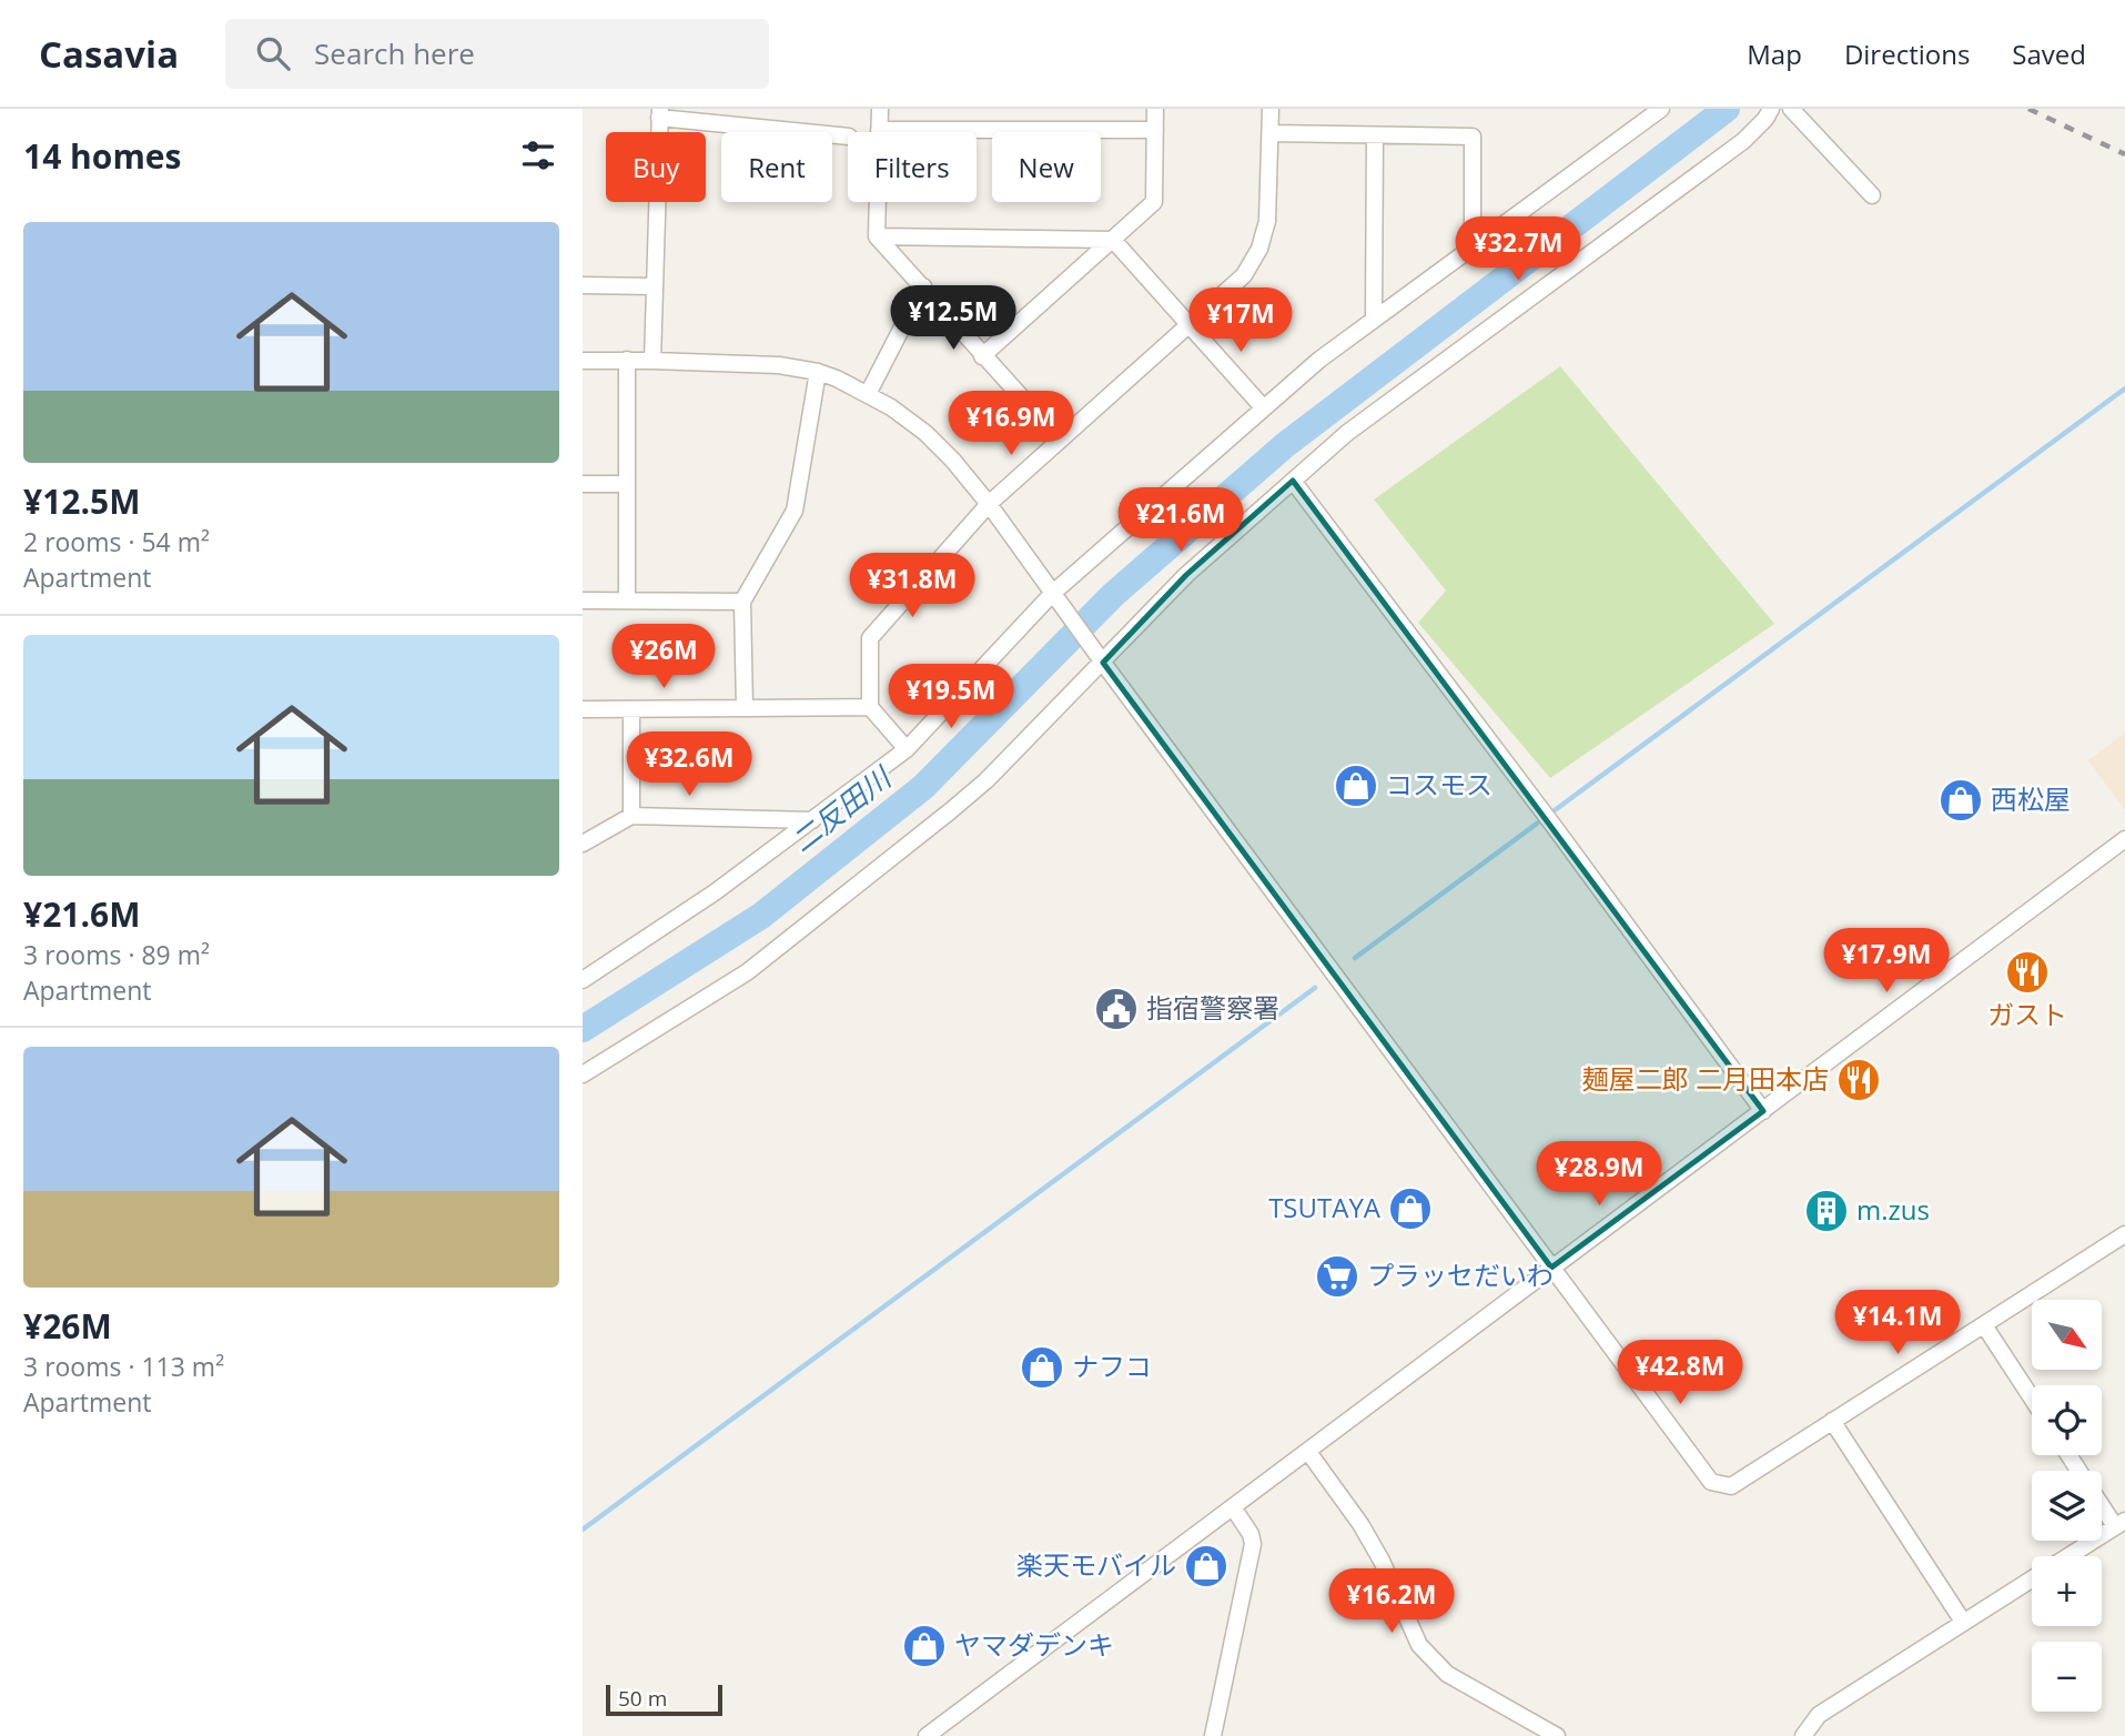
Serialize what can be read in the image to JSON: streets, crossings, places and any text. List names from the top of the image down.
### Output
{
  "water": ["二反田川"],
  "places": {
    "shop": [
      "コスモス",
      "西松屋",
      "TSUTAYA",
      "ナフコ",
      "楽天モバイル",
      "ヤマダデンキ"
    ],
    "restaurant": ["ガスト", "麺屋二郎 二月田本店"],
    "public building": ["指宿警察署"],
    "building": ["m.zus"],
    "supermarket": ["プラッセだいわ"]
  },
  "scale_bar": "50 m",
  "north": "bottom right",
  "page": {
    "header": "Casavia",
    "search": "Search here",
    "nav": ["Map", "Directions", "Saved"],
    "heading": "14 homes",
    "chip": [
      "Buy",
      "Rent",
      "Filters",
      "New"
    ],
    "list": [
      {
        "name": "¥12.5M",
        "note": "2 rooms · 54 m² · Apartment"
      },
      {
        "name": "¥21.6M",
        "note": "3 rooms · 89 m² · Apartment"
      },
      {
        "name": "¥26M",
        "note": "3 rooms · 113 m² · Apartment"
      }
    ],
    "price": [
      "¥32.7M",
      "¥12.5M",
      "¥17M",
      "¥16.9M",
      "¥21.6M",
      "¥31.8M",
      "¥26M",
      "¥19.5M",
      "¥32.6M",
      "¥17.9M",
      "¥28.9M",
      "¥14.1M",
      "¥42.8M",
      "¥16.2M"
    ],
    "map_buttons": ["+", "−"],
    "scale": "50 m"
  }
}
